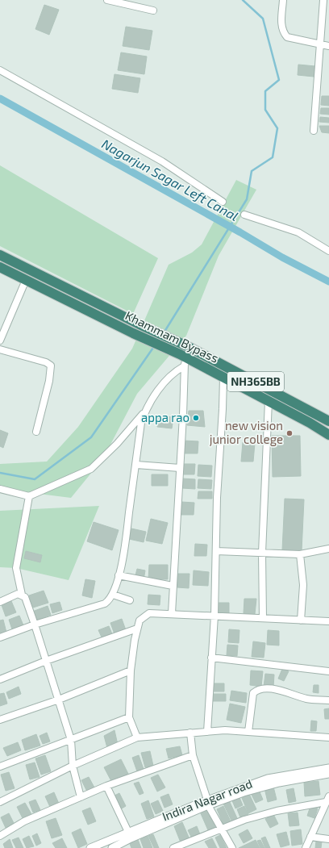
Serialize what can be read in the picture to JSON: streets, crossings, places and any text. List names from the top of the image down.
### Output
{
  "streets": {
    "highway": ["Khammam Bypass", "NH365BB"],
    "street": ["Indira Nagar road"]
  },
  "water": ["Nagarjun Sagar Left Canal"],
  "places": ["appa rao", "new vision junior college"]
}
